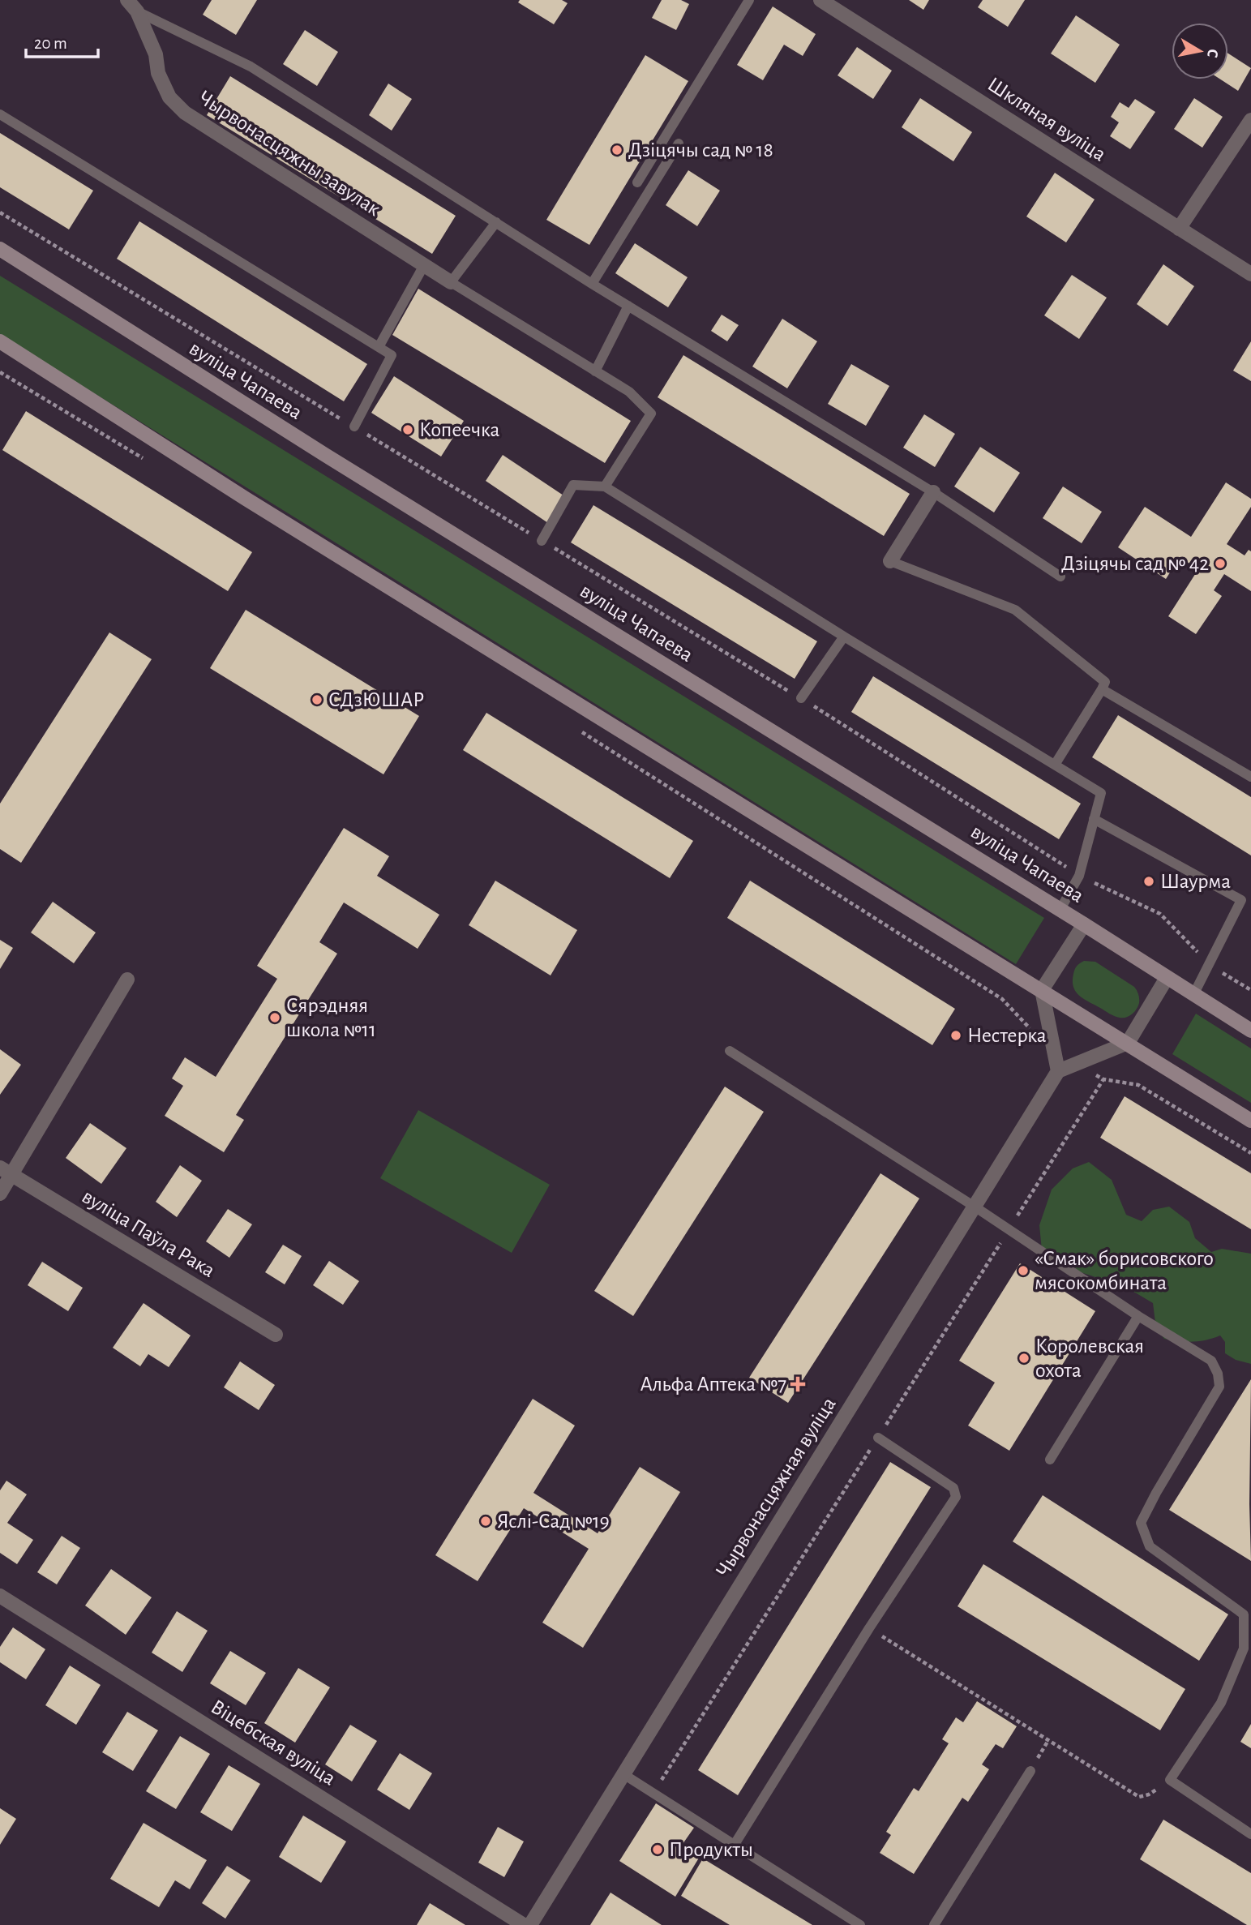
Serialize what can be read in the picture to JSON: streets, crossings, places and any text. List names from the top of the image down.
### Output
{
  "streets": {
    "main road": ["вуліца Чапаева"],
    "street": [
      "Шкляная вуліца",
      "Чырвонасцяжны завулак",
      "вуліца Паўла Рака",
      "Чырвонасцяжная вуліца",
      "Віцебская вуліца"
    ]
  },
  "places": {
    "other": [
      "Дзіцячы сад № 18",
      "Копеечка",
      "Дзіцячы сад № 42",
      "СДзЮШАР",
      "Шаурма",
      "Сярэдняя школа №11",
      "Нестерка",
      "«Смак» борисовского мясокомбината",
      "Королевская охота",
      "Яслі-Сад №19",
      "Продукты"
    ],
    "health": ["Альфа Аптека №7"]
  },
  "scale_bar": "20 m",
  "north": "right"
}
